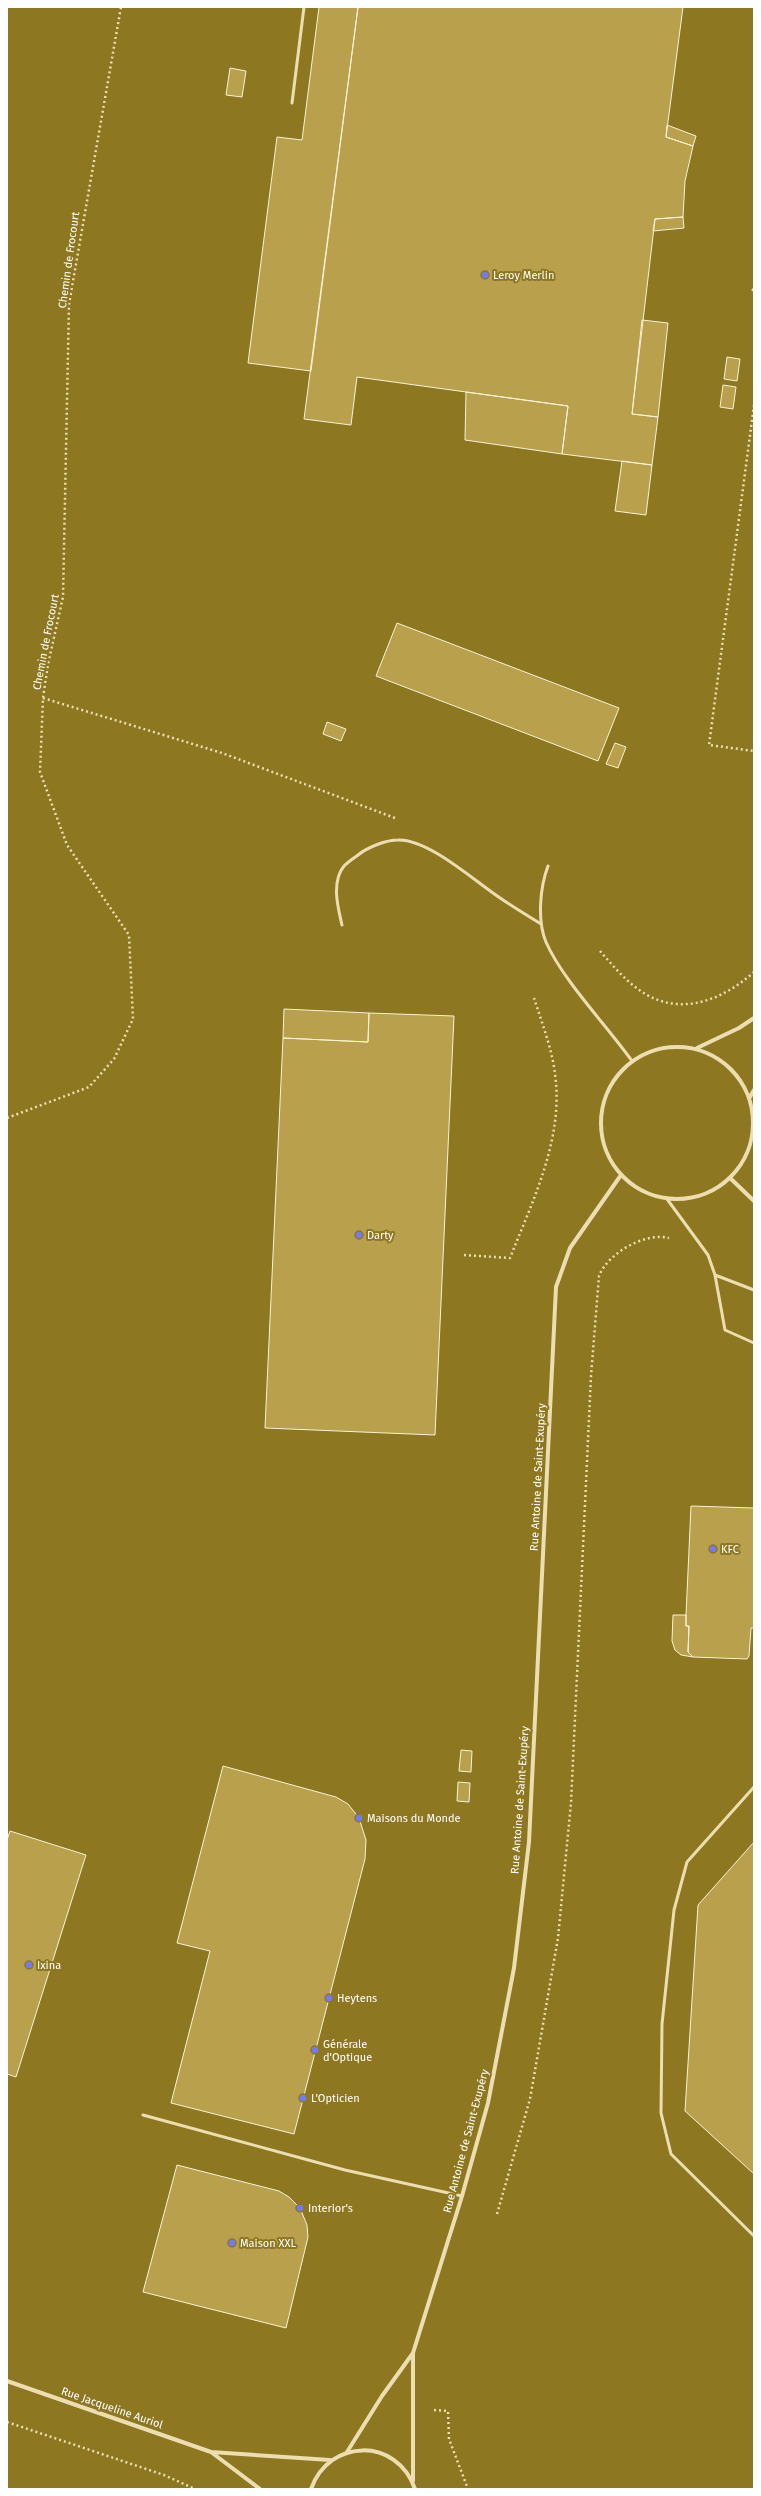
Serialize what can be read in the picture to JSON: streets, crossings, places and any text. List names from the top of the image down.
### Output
{
  "streets": {
    "street": ["Rue Antoine de Saint-Exupéry", "Rue Jacqueline Auriol"],
    "path": ["Chemin de Frocourt"]
  },
  "places": [
    "Leroy Merlin",
    "Darty",
    "KFC",
    "Maisons du Monde",
    "Ixina",
    "Heytens",
    "Générale d'Optique",
    "L'Opticien",
    "Interior's",
    "Maison XXL"
  ]
}
